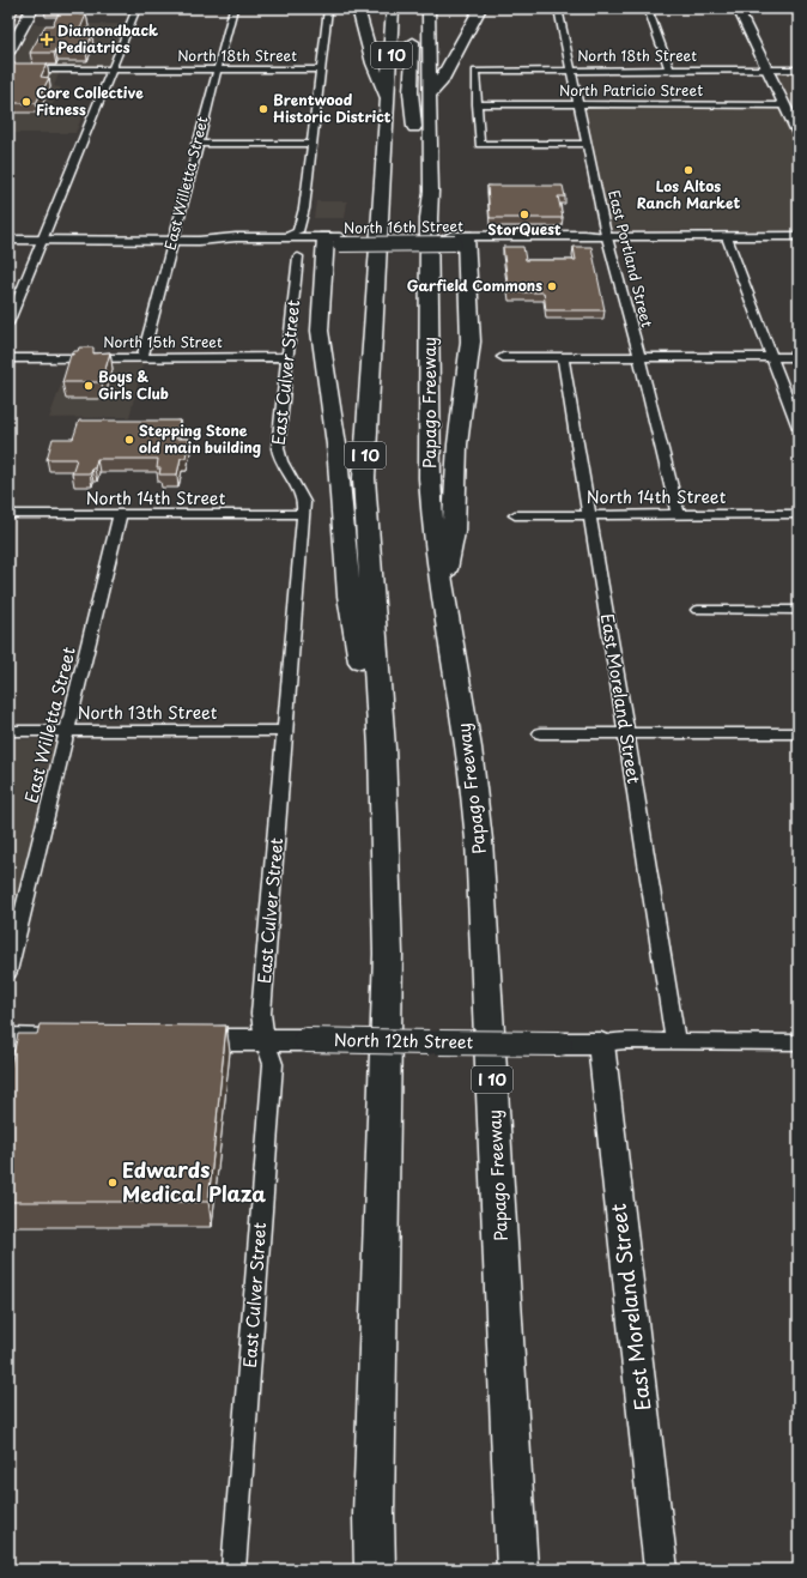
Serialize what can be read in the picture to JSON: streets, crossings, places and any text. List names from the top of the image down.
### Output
{
  "streets": {
    "highway": ["I 10", "Papago Freeway"],
    "street": [
      "North 18th Street",
      "North Patricio Street",
      "East Willetta Street",
      "North 16th Street",
      "East Portland Street",
      "North 15th Street",
      "East Culver Street",
      "North 14th Street",
      "East Moreland Street",
      "North 13th Street",
      "North 12th Street"
    ]
  },
  "crossings": [
    ["North 18th Street", "North Patricio Street"],
    ["North 18th Street", "East Willetta Street"],
    ["North 18th Street", "East Portland Street"],
    ["North Patricio Street", "East Portland Street"],
    ["East Willetta Street", "North 16th Street"],
    ["East Willetta Street", "North 15th Street"],
    ["East Willetta Street", "North 14th Street"],
    ["East Willetta Street", "North 13th Street"],
    ["North 16th Street", "East Portland Street"],
    ["East Portland Street", "North 14th Street"],
    ["North 15th Street", "East Culver Street"],
    ["East Culver Street", "North 14th Street"],
    ["East Culver Street", "North 13th Street"],
    ["East Culver Street", "North 12th Street"],
    ["North 14th Street", "East Moreland Street"],
    ["East Moreland Street", "North 12th Street"]
  ],
  "places": {
    "health": ["Diamondback Pediatrics"],
    "other": [
      "Core Collective Fitness",
      "Brentwood Historic District",
      "Los Altos Ranch Market",
      "StorQuest",
      "Garfield Commons",
      "Boys & Girls Club",
      "Stepping Stone old main building",
      "Edwards Medical Plaza"
    ]
  }
}
